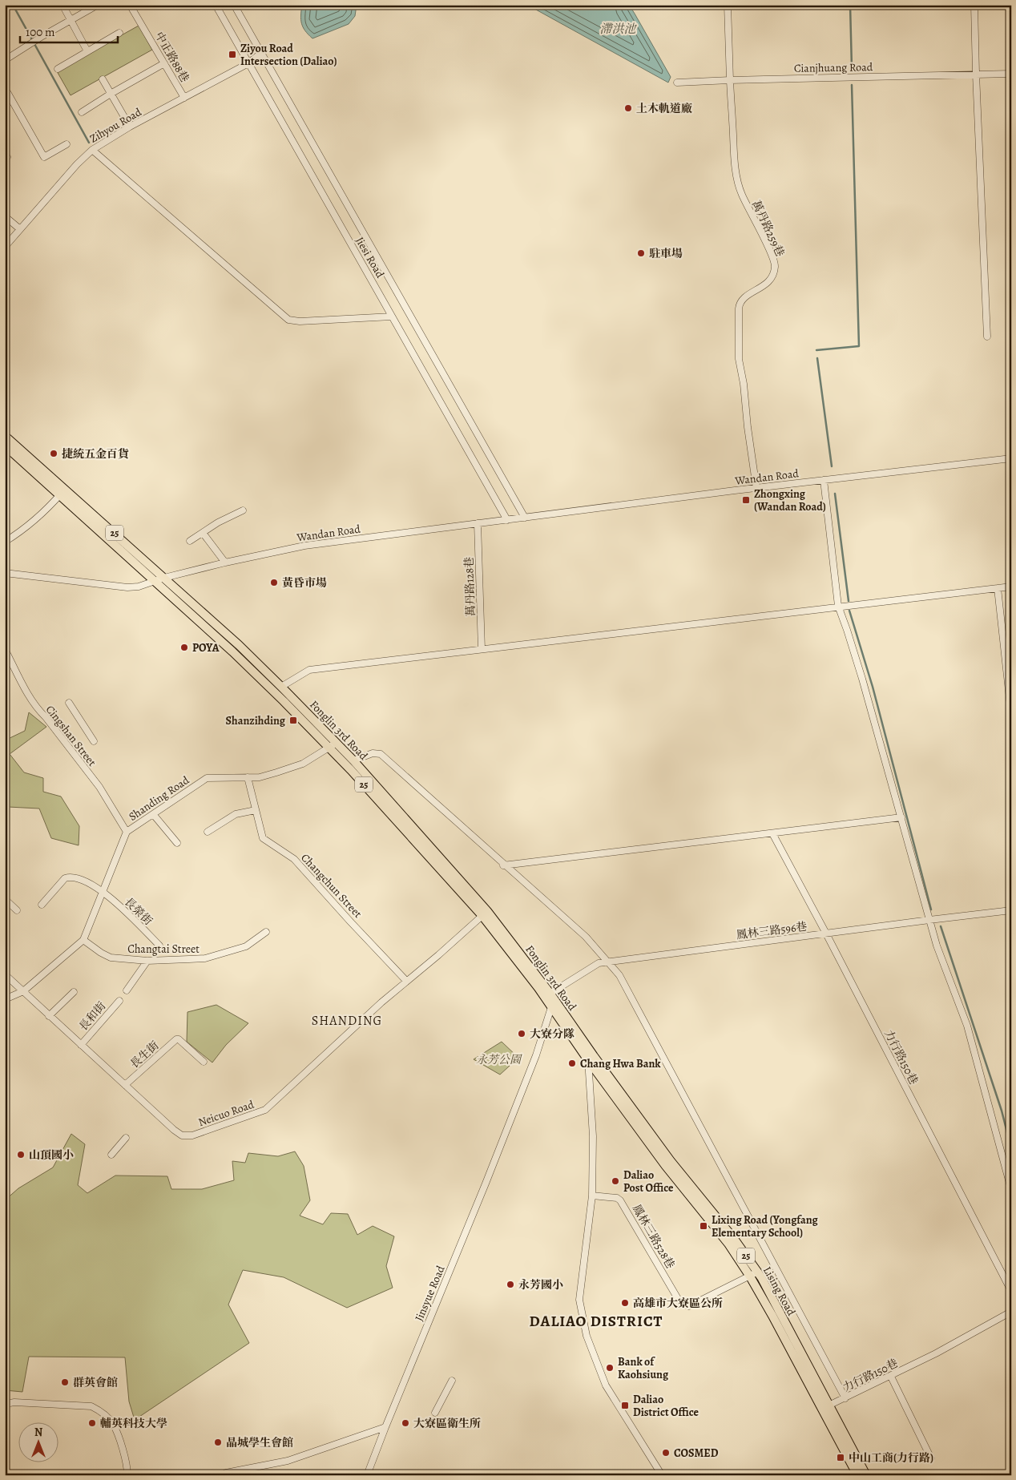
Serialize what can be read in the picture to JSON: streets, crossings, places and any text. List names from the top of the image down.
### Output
{
  "streets": {
    "main road": ["25", "Fonglin 3rd Road", "Lising Road"],
    "street": [
      "中正路88巷",
      "Cianjhuang Road",
      "Zihyou Road",
      "萬丹路259巷",
      "Jiesi Road",
      "Wandan Road",
      "萬丹路128巷",
      "Cingshan Street",
      "Shanding Road",
      "Changchun Street",
      "長榮街",
      "鳳林三路596巷",
      "Changtai Street",
      "長和街",
      "長生街",
      "力行路150巷",
      "Neicuo Road",
      "鳳林三路528巷",
      "Jinsyue Road"
    ]
  },
  "crossings": [
    ["中正路88巷", "Zihyou Road"],
    ["Cianjhuang Road", "萬丹路259巷"],
    ["Zihyou Road", "Jiesi Road"],
    ["萬丹路259巷", "Wandan Road"],
    ["Jiesi Road", "Wandan Road"],
    ["Wandan Road", "萬丹路128巷"],
    ["Wandan Road", "Fonglin 3rd Road"],
    ["25", "Fonglin 3rd Road"],
    ["25", "Lising Road"],
    ["25", "Jinsyue Road"],
    ["Fonglin 3rd Road", "Shanding Road"],
    ["Fonglin 3rd Road", "鳳林三路596巷"],
    ["Fonglin 3rd Road", "Neicuo Road"],
    ["Fonglin 3rd Road", "Jinsyue Road"],
    ["Cingshan Street", "Shanding Road"],
    ["Shanding Road", "Changchun Street"],
    ["Shanding Road", "長榮街"],
    ["Shanding Road", "Changtai Street"],
    ["Shanding Road", "Neicuo Road"],
    ["Changchun Street", "Neicuo Road"],
    ["鳳林三路596巷", "力行路150巷"],
    ["長和街", "Neicuo Road"],
    ["長生街", "Neicuo Road"],
    ["力行路150巷", "Lising Road"],
    ["鳳林三路528巷", "Lising Road"]
  ],
  "districts": ["SHANDING", "DALIAO DISTRICT"],
  "water": ["滯洪池"],
  "parks": ["永芳公園"],
  "places": {
    "transit": [
      "Ziyou Road Intersection (Daliao)",
      "Zhongxing (Wandan Road)",
      "Shanzihding",
      "Lixing Road (Yongfang Elementary School)",
      "Daliao District Office",
      "中山工商(力行路)"
    ],
    "other": [
      "土木軌道廠",
      "駐車場",
      "捷統五金百貨",
      "黃昏市場",
      "POYA",
      "大寮分隊",
      "Chang Hwa Bank",
      "山頂國小",
      "Daliao Post Office",
      "永芳國小",
      "高雄市大寮區公所",
      "Bank of Kaohsiung",
      "群英會館",
      "輔英科技大學",
      "大寮區衛生所",
      "晶城學生會館",
      "COSMED"
    ]
  },
  "scale_bar": "100 m",
  "north": "top"
}
